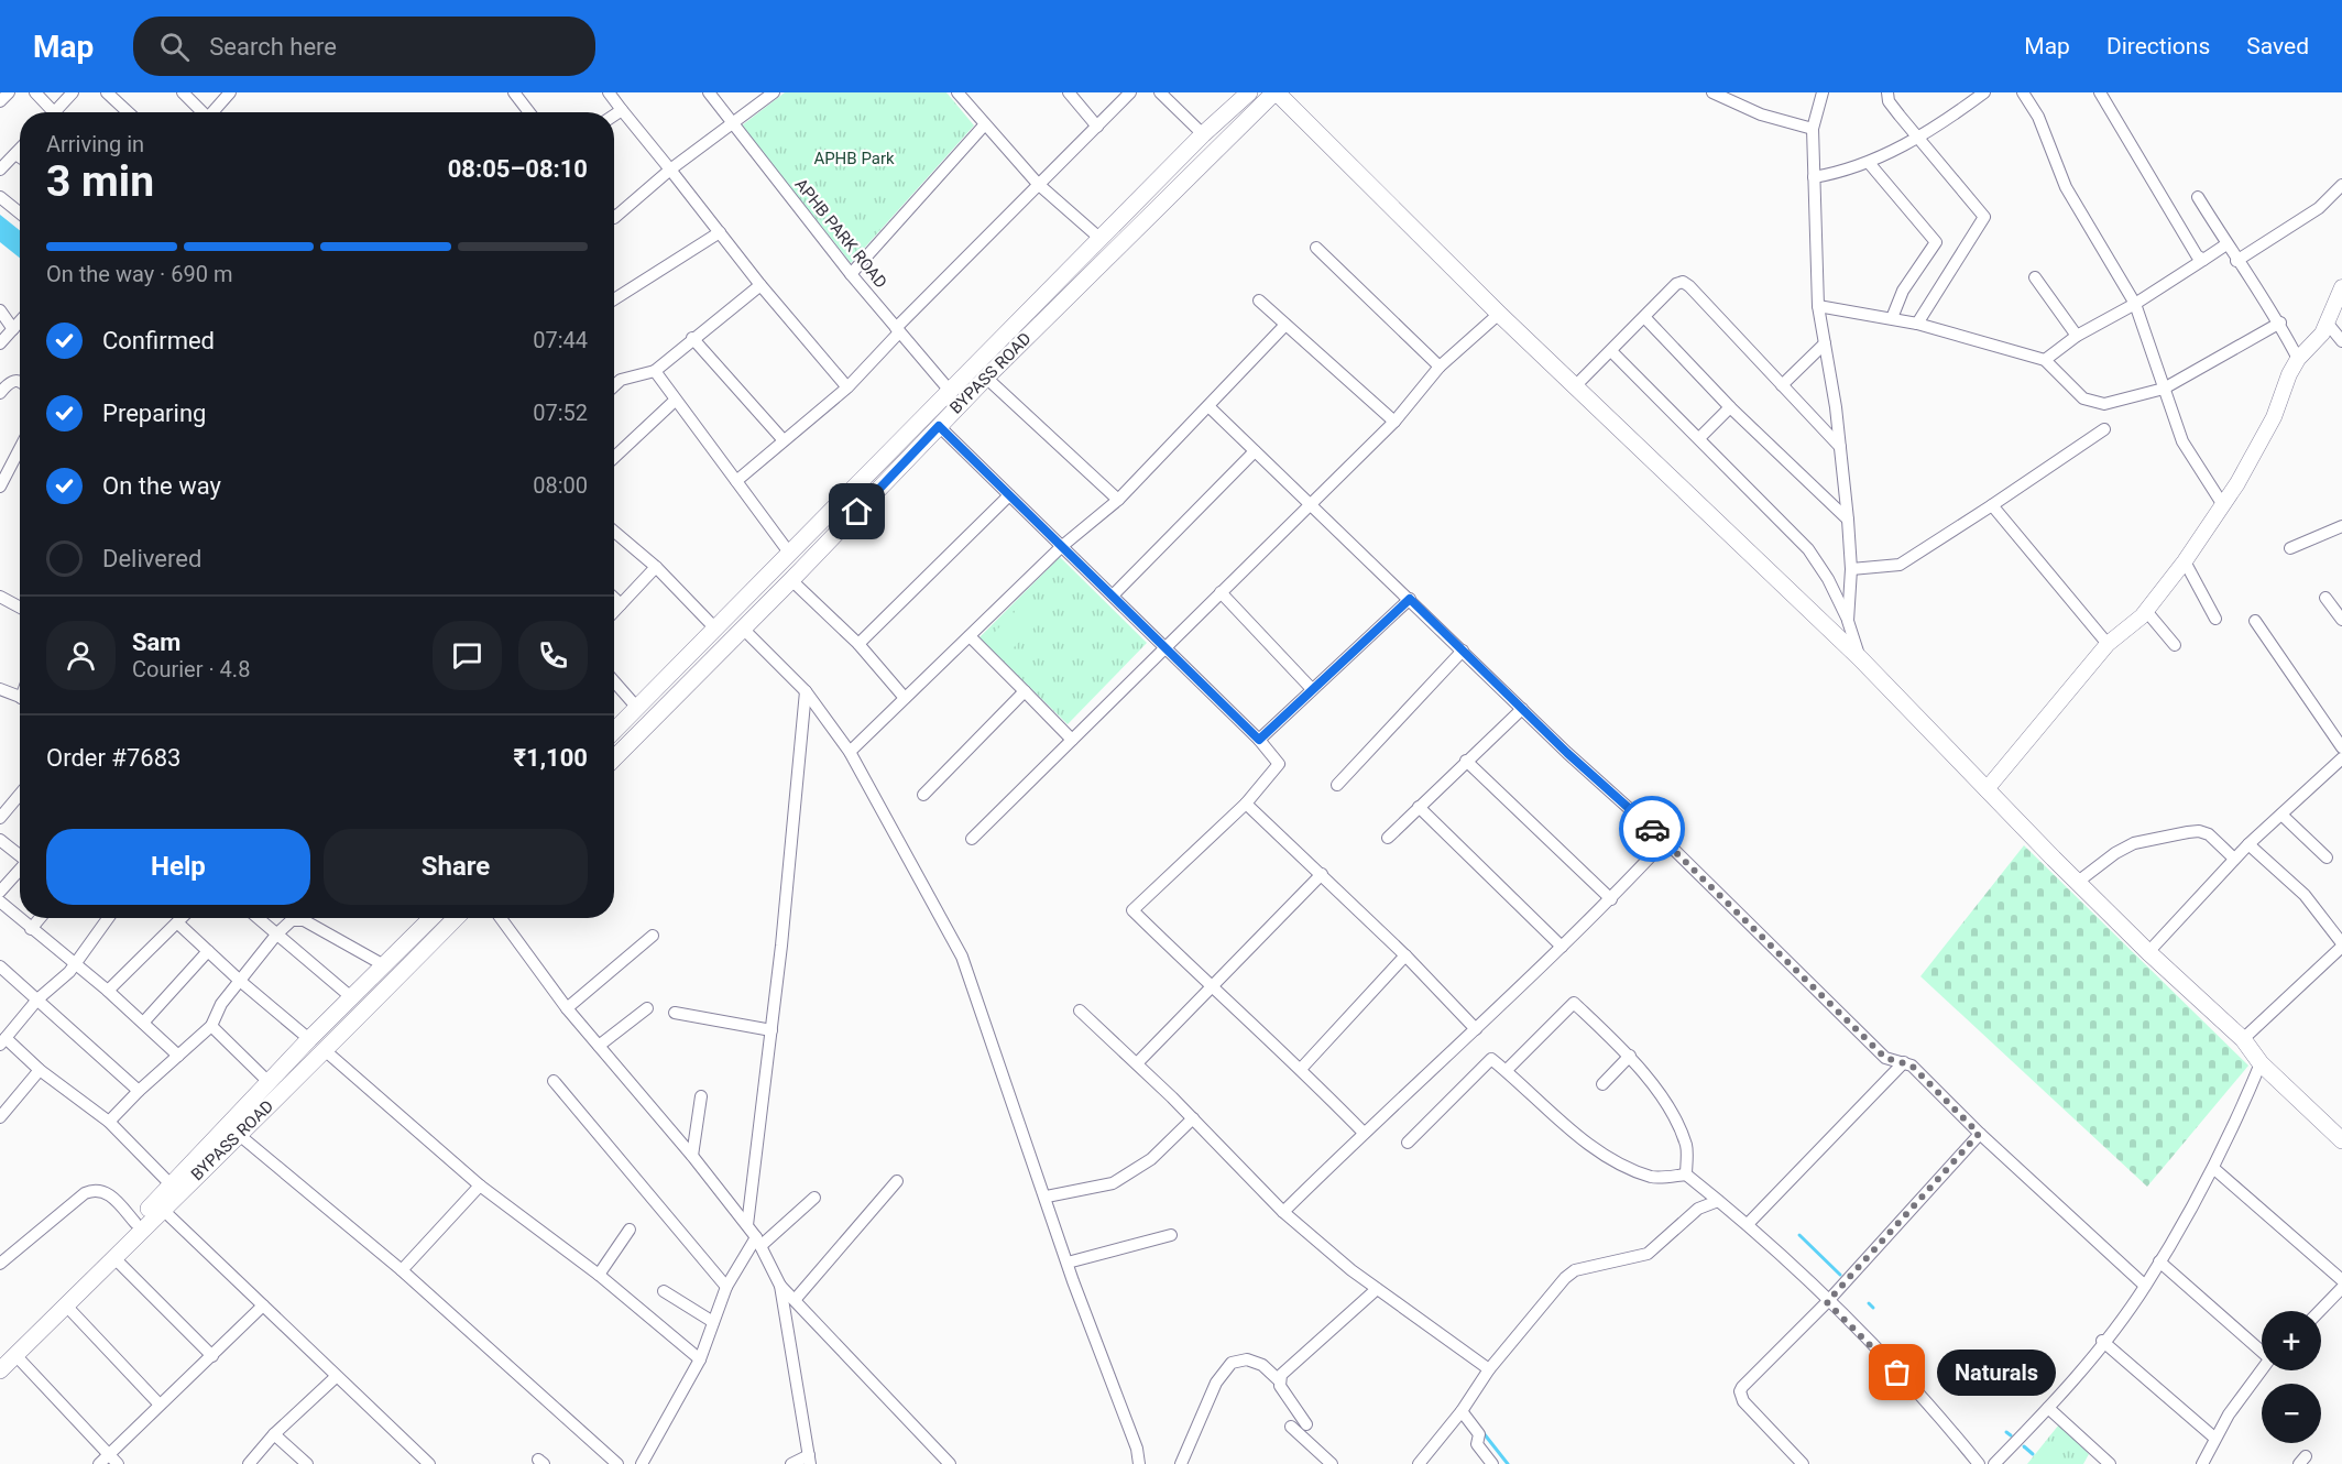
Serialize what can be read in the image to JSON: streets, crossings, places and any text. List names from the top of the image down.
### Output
{
  "streets": {
    "main road": ["BYPASS ROAD"],
    "street": ["APHB PARK ROAD"]
  },
  "crossings": [
    ["APHB PARK ROAD", "BYPASS ROAD"]
  ],
  "parks": ["APHB Park"],
  "places": ["Naturals"],
  "page": {
    "header": "Map",
    "search": "Search here",
    "nav": ["Map", "Directions", "Saved"],
    "heading": ["3 min", "Arriving in", "08:05–08:10"],
    "panel": [
      "Sam",
      "Courier · 4.8",
      "Order #7683",
      "₹1,100"
    ],
    "bar": "On the way · 690 m",
    "list": [
      ["Confirmed", "07:44"],
      ["Preparing", "07:52"],
      ["On the way", "08:00"],
      "Delivered"
    ],
    "buttons": ["Help", "Share"],
    "map_buttons": ["+", "−"],
    "bubble": "Naturals"
  }
}
